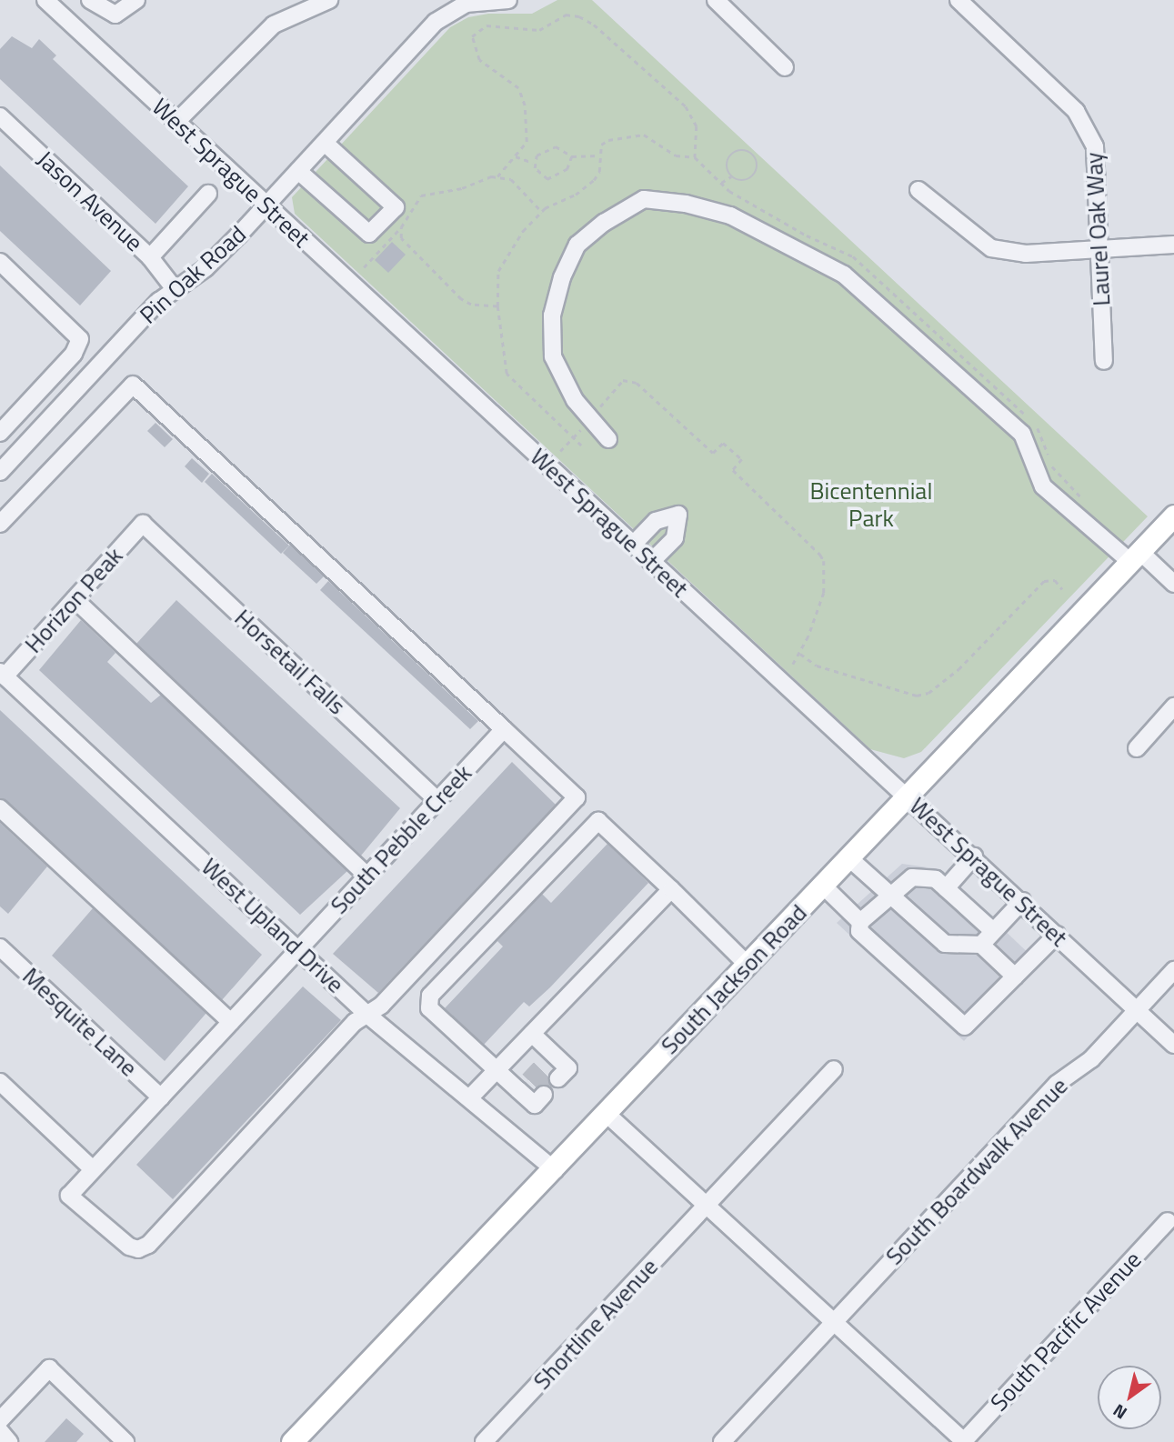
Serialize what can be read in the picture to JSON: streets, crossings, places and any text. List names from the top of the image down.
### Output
{
  "streets": {
    "main road": ["South Jackson Road"],
    "street": [
      "West Sprague Street",
      "Jason Avenue",
      "Laurel Oak Way",
      "Pin Oak Road",
      "Horizon Peak",
      "Horsetail Falls",
      "South Pebble Creek",
      "West Upland Drive",
      "Mesquite Lane",
      "South Boardwalk Avenue",
      "Shortline Avenue",
      "South Pacific Avenue"
    ]
  },
  "crossings": [
    ["West Sprague Street", "Pin Oak Road"],
    ["West Sprague Street", "South Jackson Road"],
    ["West Sprague Street", "South Boardwalk Avenue"],
    ["Jason Avenue", "Pin Oak Road"],
    ["Horizon Peak", "Horsetail Falls"],
    ["Horizon Peak", "West Upland Drive"],
    ["Horsetail Falls", "South Pebble Creek"],
    ["South Pebble Creek", "West Upland Drive"],
    ["South Pebble Creek", "Mesquite Lane"],
    ["West Upland Drive", "South Jackson Road"]
  ],
  "parks": ["Bicentennial Park"],
  "north": "bottom left"
}
